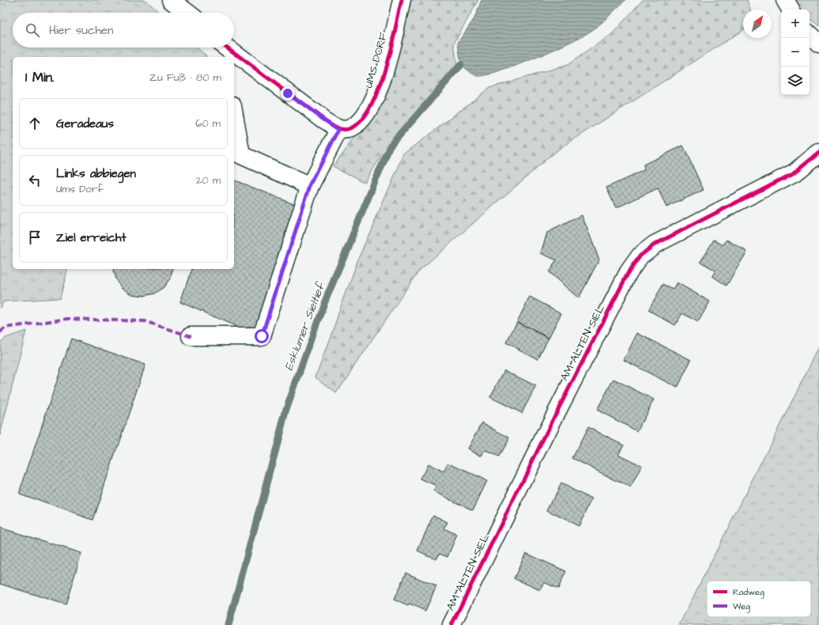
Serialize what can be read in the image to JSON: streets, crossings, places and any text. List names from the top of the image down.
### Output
{
  "streets": {
    "street": ["UMS DORF", "AM ALTEN SIEL"]
  },
  "water": ["Esklumer Sieltief"],
  "legend": ["Radweg", "Weg"],
  "north": "top right",
  "page": {
    "map_buttons": ["+", "−"],
    "search": "Hier suchen",
    "heading": ["1 Min.", "Zu Fuß · 80 m"],
    "list": [
      ["Geradeaus", "60 m"],
      ["Links abbiegen", "Ums Dorf", "20 m"],
      "Ziel erreicht"
    ]
  }
}
